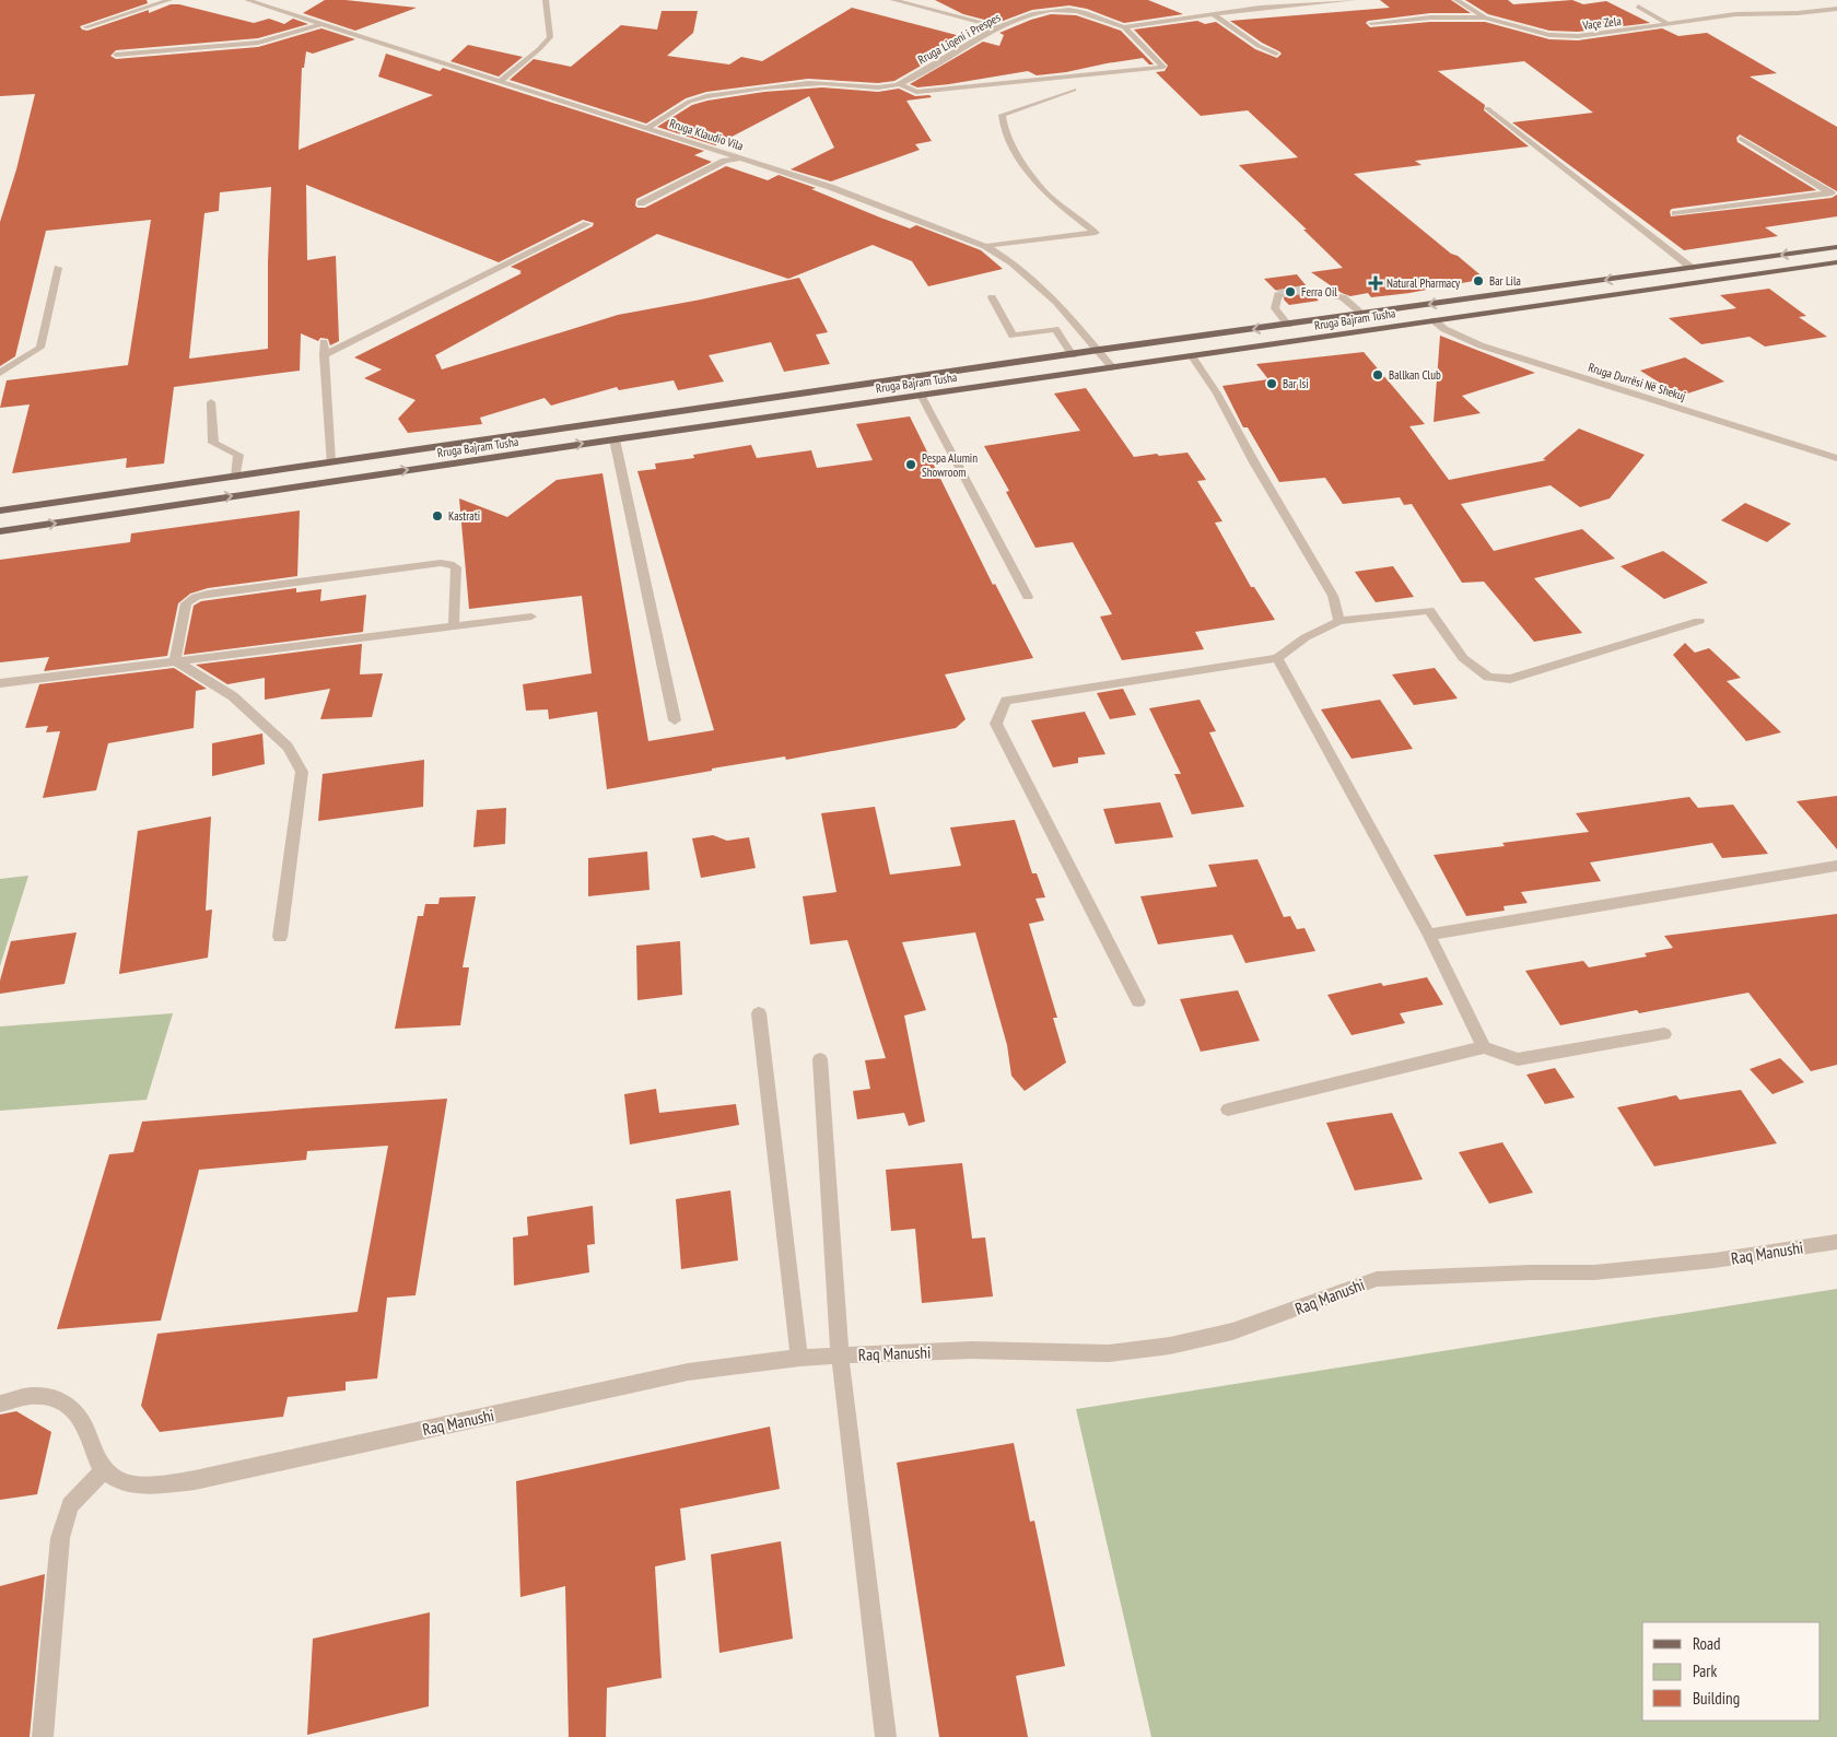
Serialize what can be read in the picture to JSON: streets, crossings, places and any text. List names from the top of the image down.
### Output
{
  "streets": {
    "main road": ["Rruga Bajram Tusha"],
    "street": [
      "Vaçe Zela",
      "Rruga Liqeni i Prespes",
      "Rruga Klaudio Vila",
      "Rruga Durrësi Në Shekuj",
      "Raq Manushi"
    ]
  },
  "crossings": [
    ["Rruga Liqeni i Prespes", "Rruga Klaudio Vila"],
    ["Rruga Klaudio Vila", "Rruga Bajram Tusha"],
    ["Rruga Bajram Tusha", "Rruga Durrësi Në Shekuj"]
  ],
  "places": {
    "other": [
      "Bar Lila",
      "Ferra Oil",
      "Ballkan Club",
      "Bar Isi",
      "Pespa Alumin Showroom",
      "Kastrati"
    ],
    "health": ["Natural Pharmacy"]
  },
  "legend": ["Road", "Park", "Building"]
}
